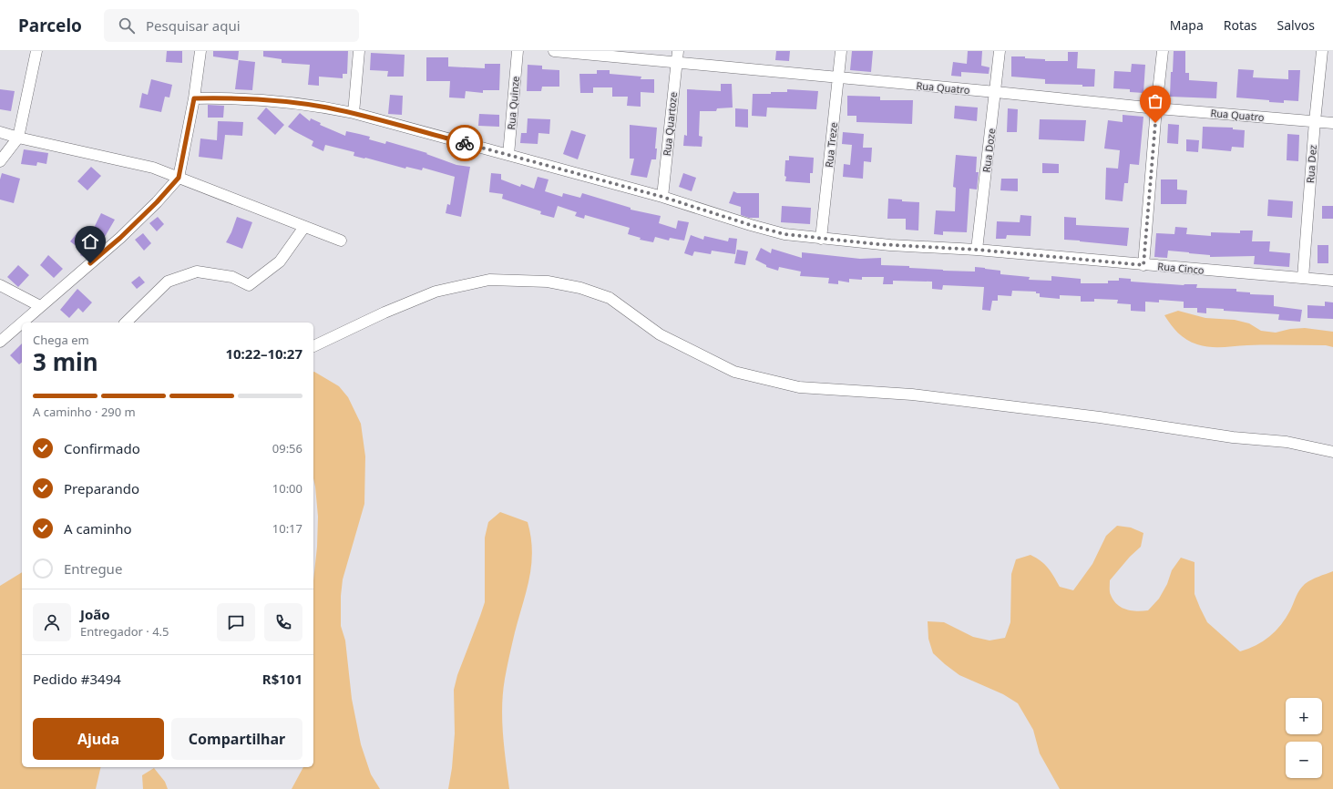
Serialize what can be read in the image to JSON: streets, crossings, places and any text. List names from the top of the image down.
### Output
{
  "streets": {
    "street": [
      "Rua Quatro",
      "Rua Quinze",
      "Rua Quartoze",
      "Rua Treze",
      "Rua Doze",
      "Rua Dez",
      "Rua Cinco"
    ]
  },
  "crossings": [
    ["Rua Quatro", "Rua Quartoze"],
    ["Rua Quatro", "Rua Treze"],
    ["Rua Quatro", "Rua Doze"],
    ["Rua Quatro", "Rua Dez"],
    ["Rua Quinze", "Rua Cinco"],
    ["Rua Quartoze", "Rua Cinco"],
    ["Rua Treze", "Rua Cinco"],
    ["Rua Doze", "Rua Cinco"],
    ["Rua Dez", "Rua Cinco"]
  ],
  "page": {
    "header": "Parcelo",
    "search": "Pesquisar aqui",
    "nav": ["Mapa", "Rotas", "Salvos"],
    "heading": ["3 min", "Chega em", "10:22–10:27"],
    "panel": [
      "João",
      "Entregador · 4.5",
      "Pedido #3494",
      "R$101"
    ],
    "bar": "A caminho · 290 m",
    "list": [
      ["Confirmado", "09:56"],
      ["Preparando", "10:00"],
      ["A caminho", "10:17"],
      "Entregue"
    ],
    "map_buttons": ["+", "−"],
    "buttons": ["Ajuda", "Compartilhar"]
  }
}
